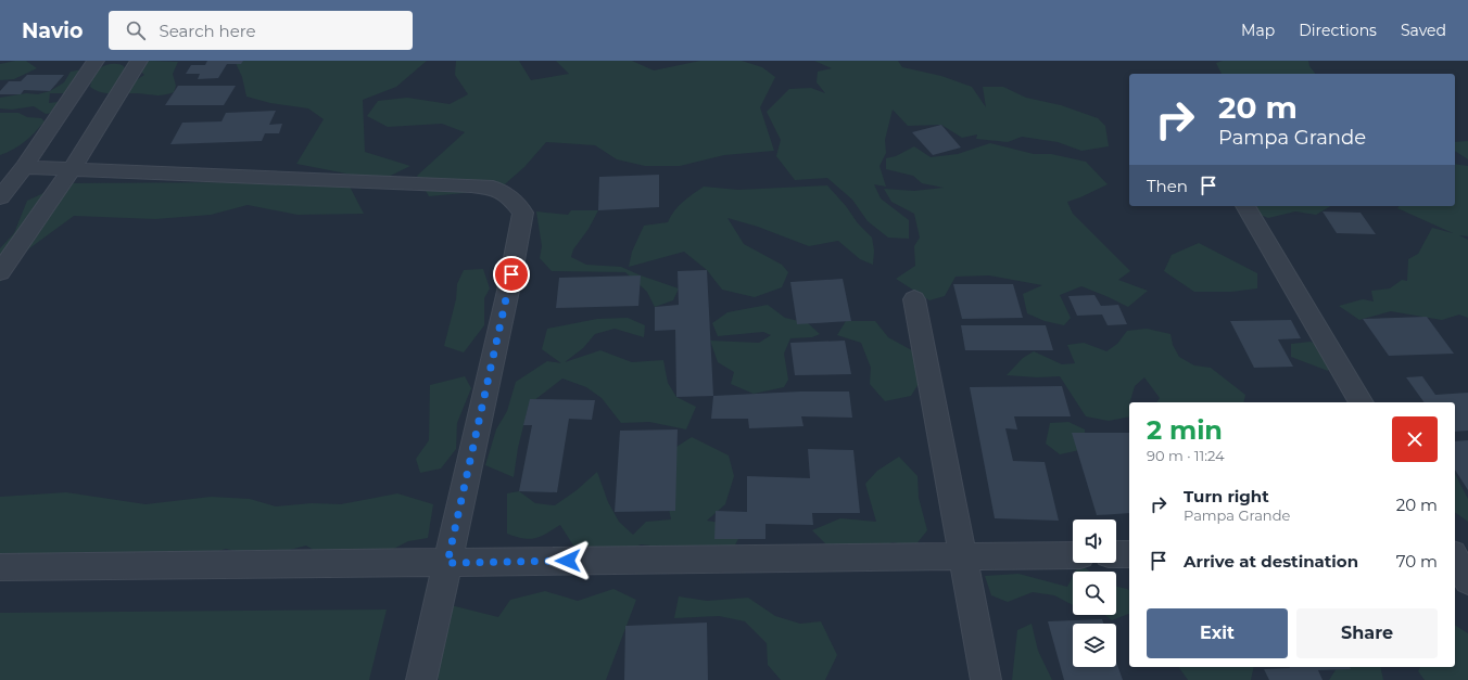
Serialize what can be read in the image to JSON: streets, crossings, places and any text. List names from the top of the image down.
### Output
{
  "page": {
    "header": "Navio",
    "search": "Search here",
    "nav": ["Map", "Directions", "Saved"],
    "turn": ["20 m", "Pampa Grande"],
    "then": "Then",
    "heading": ["2 min", "90 m · 11:24"],
    "list": [
      {
        "name": "Turn right",
        "note": "Pampa Grande",
        "value": "20 m"
      },
      {
        "name": "Arrive at destination",
        "value": "70 m"
      }
    ],
    "buttons": ["Exit", "Share"]
  }
}
